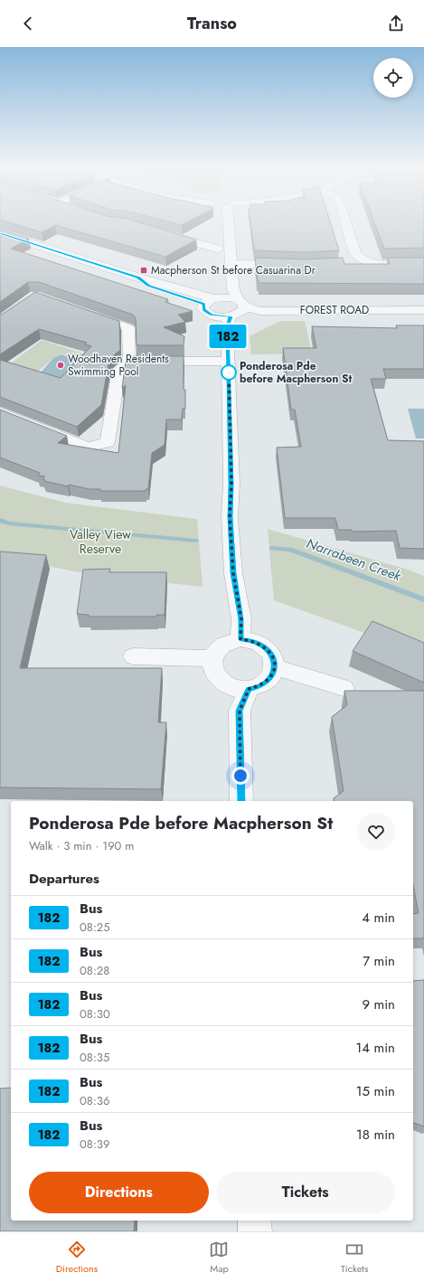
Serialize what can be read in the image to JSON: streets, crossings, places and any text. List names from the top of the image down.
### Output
{
  "streets": {
    "street": ["FOREST ROAD"]
  },
  "water": ["Narrabeen Creek"],
  "parks": ["Valley View Reserve"],
  "places": {
    "transit": ["Macpherson St before Casuarina Dr"],
    "other": ["Woodhaven Residents Swimming Pool", "Ponderosa Pde before Macpherson St"]
  },
  "lines": ["bus line 182"],
  "page": {
    "header": "Transo",
    "on_map": "182",
    "heading": [
      ["Ponderosa Pde before Macpherson St", "Walk · 3 min · 190 m"],
      "Departures"
    ],
    "list": [
      {
        "mark": "182",
        "name": "Bus",
        "note": "08:25",
        "value": "4 min"
      },
      {
        "mark": "182",
        "name": "Bus",
        "note": "08:28",
        "value": "7 min"
      },
      {
        "mark": "182",
        "name": "Bus",
        "note": "08:30",
        "value": "9 min"
      },
      {
        "mark": "182",
        "name": "Bus",
        "note": "08:35",
        "value": "14 min"
      },
      {
        "mark": "182",
        "name": "Bus",
        "note": "08:36",
        "value": "15 min"
      },
      {
        "mark": "182",
        "name": "Bus",
        "note": "08:39",
        "value": "18 min"
      }
    ],
    "buttons": ["Directions", "Tickets"],
    "tabs": ["Directions", "Map", "Tickets"]
  }
}
